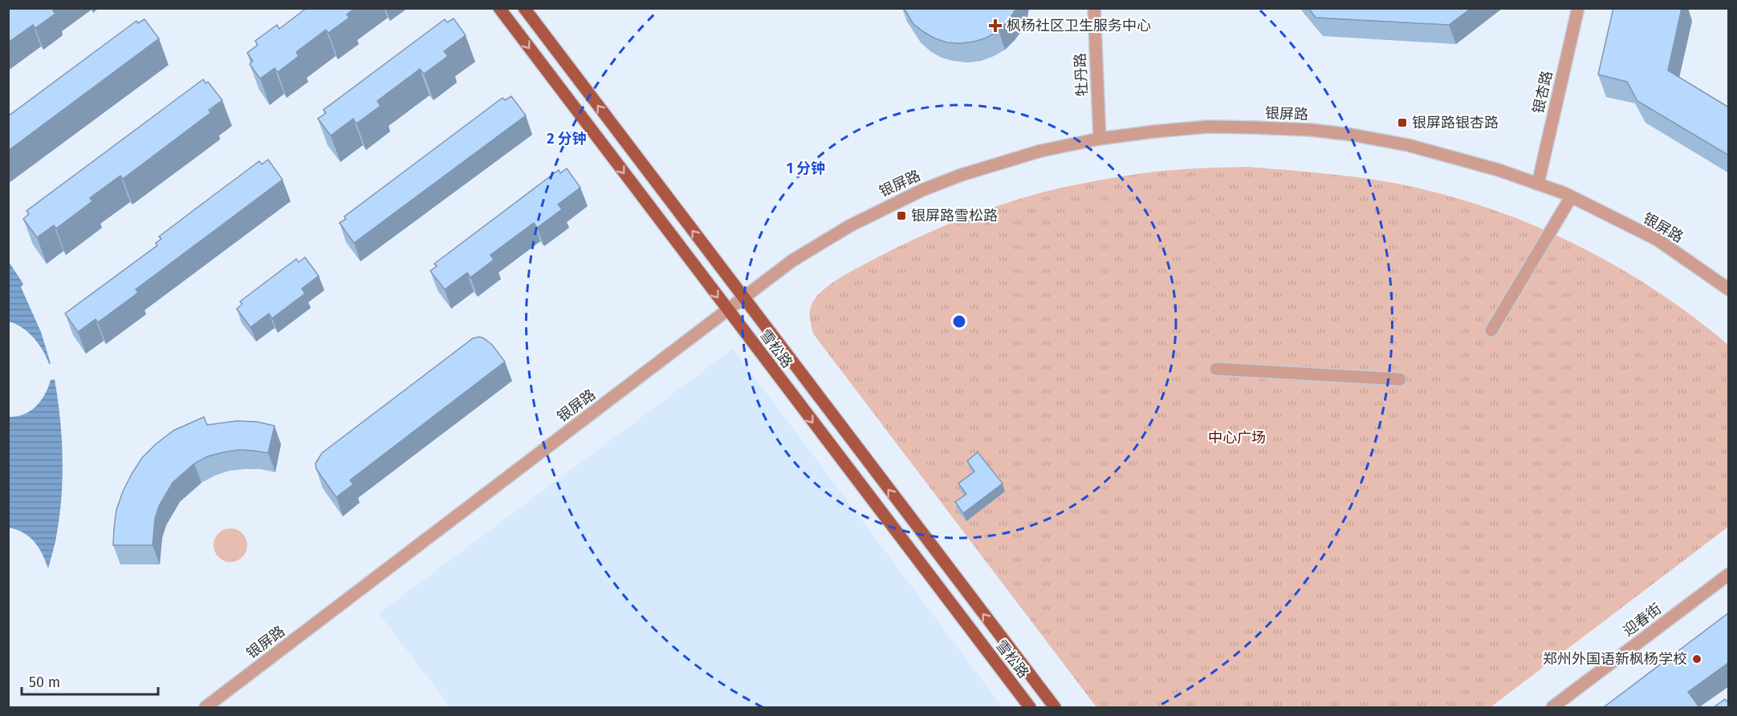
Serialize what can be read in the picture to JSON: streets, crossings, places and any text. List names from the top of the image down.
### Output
{
  "streets": {
    "main road": ["雪松路"],
    "street": [
      "牡丹路",
      "银杏路",
      "银屏路",
      "迎春街"
    ]
  },
  "crossings": [
    ["牡丹路", "银屏路"],
    ["银杏路", "银屏路"],
    ["银屏路", "雪松路"]
  ],
  "parks": ["中心广场"],
  "places": {
    "health": ["枫杨社区卫生服务中心"],
    "transit": ["银屏路银杏路", "银屏路雪松路"],
    "other": ["郑州外国语新枫杨学校"]
  },
  "scale_bar": "50 m",
  "rings": ["2 分钟", "1 分钟"]
}
